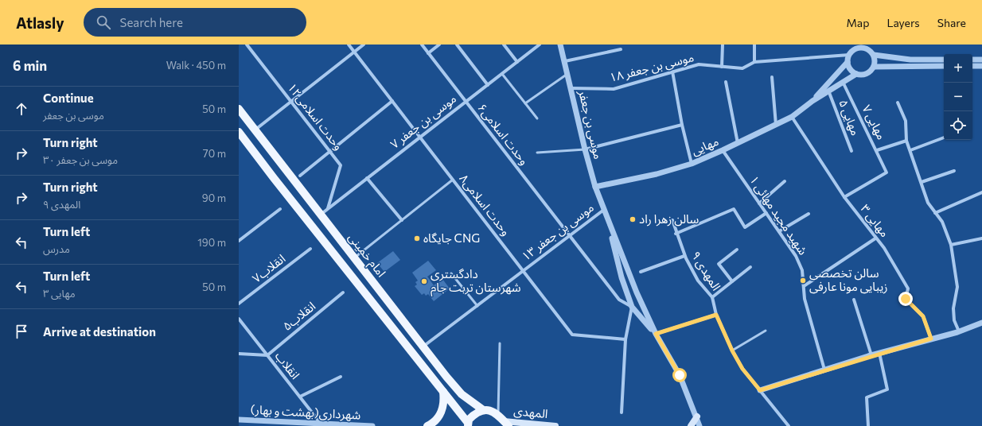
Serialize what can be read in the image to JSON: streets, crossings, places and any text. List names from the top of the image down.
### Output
{
  "streets": {
    "main road": ["امام خمینی", "المهدی"],
    "street": [
      "موسی بن جعفر ۱۸",
      "وحدت اسلامی۱۲",
      "مهایی ۵",
      "موسی بن جعفر ۷",
      "مهایی ۷",
      "موسی بن جعفر",
      "وحدت اسلامی۶",
      "مهایی",
      "وحدت اسلامی۸",
      "شهید مجید مهائی ۱",
      "مهایی ۳",
      "موسی بن جعفر ۱۳",
      "انقلاب۷",
      "المهدی ۹",
      "انقلاب۵",
      "انقلاب",
      "شهرداری(بهشت و بهار)"
    ]
  },
  "crossings": [
    ["موسی بن جعفر ۱۸", "موسی بن جعفر"],
    ["وحدت اسلامی۱۲", "موسی بن جعفر ۷"],
    ["موسی بن جعفر ۷", "وحدت اسلامی۶"],
    ["موسی بن جعفر ۷", "وحدت اسلامی۸"],
    ["موسی بن جعفر ۷", "امام خمینی"],
    ["مهایی ۷", "مهایی ۳"],
    ["موسی بن جعفر", "وحدت اسلامی۶"],
    ["موسی بن جعفر", "مهایی"],
    ["موسی بن جعفر", "موسی بن جعفر ۱۳"],
    ["وحدت اسلامی۶", "موسی بن جعفر ۱۳"],
    ["مهایی", "شهید مجید مهائی ۱"],
    ["مهایی", "مهایی ۳"],
    ["وحدت اسلامی۸", "موسی بن جعفر ۱۳"],
    ["موسی بن جعفر ۱۳", "امام خمینی"],
    ["امام خمینی", "المهدی"],
    ["انقلاب۵", "انقلاب"],
    ["انقلاب", "شهرداری(بهشت و بهار)"]
  ],
  "places": [
    "سالن زهرا راد",
    "جایگاه CNG",
    "سالن تخصصی زیبایی مونا عارفی",
    "دادگستری شهرستان تربت جام"
  ],
  "page": {
    "header": "Atlasly",
    "search": "Search here",
    "nav": ["Map", "Layers", "Share"],
    "heading": ["6 min", "Walk · 450 m"],
    "map_buttons": ["+", "−"],
    "list": [
      ["Continue", "موسی بن جعفر", "50 m"],
      ["Turn right", "موسی بن جعفر ۳۰", "70 m"],
      ["Turn right", "المهدی ۹", "90 m"],
      ["Turn left", "مدرس", "190 m"],
      ["Turn left", "مهایی ۳", "50 m"],
      "Arrive at destination"
    ]
  }
}
